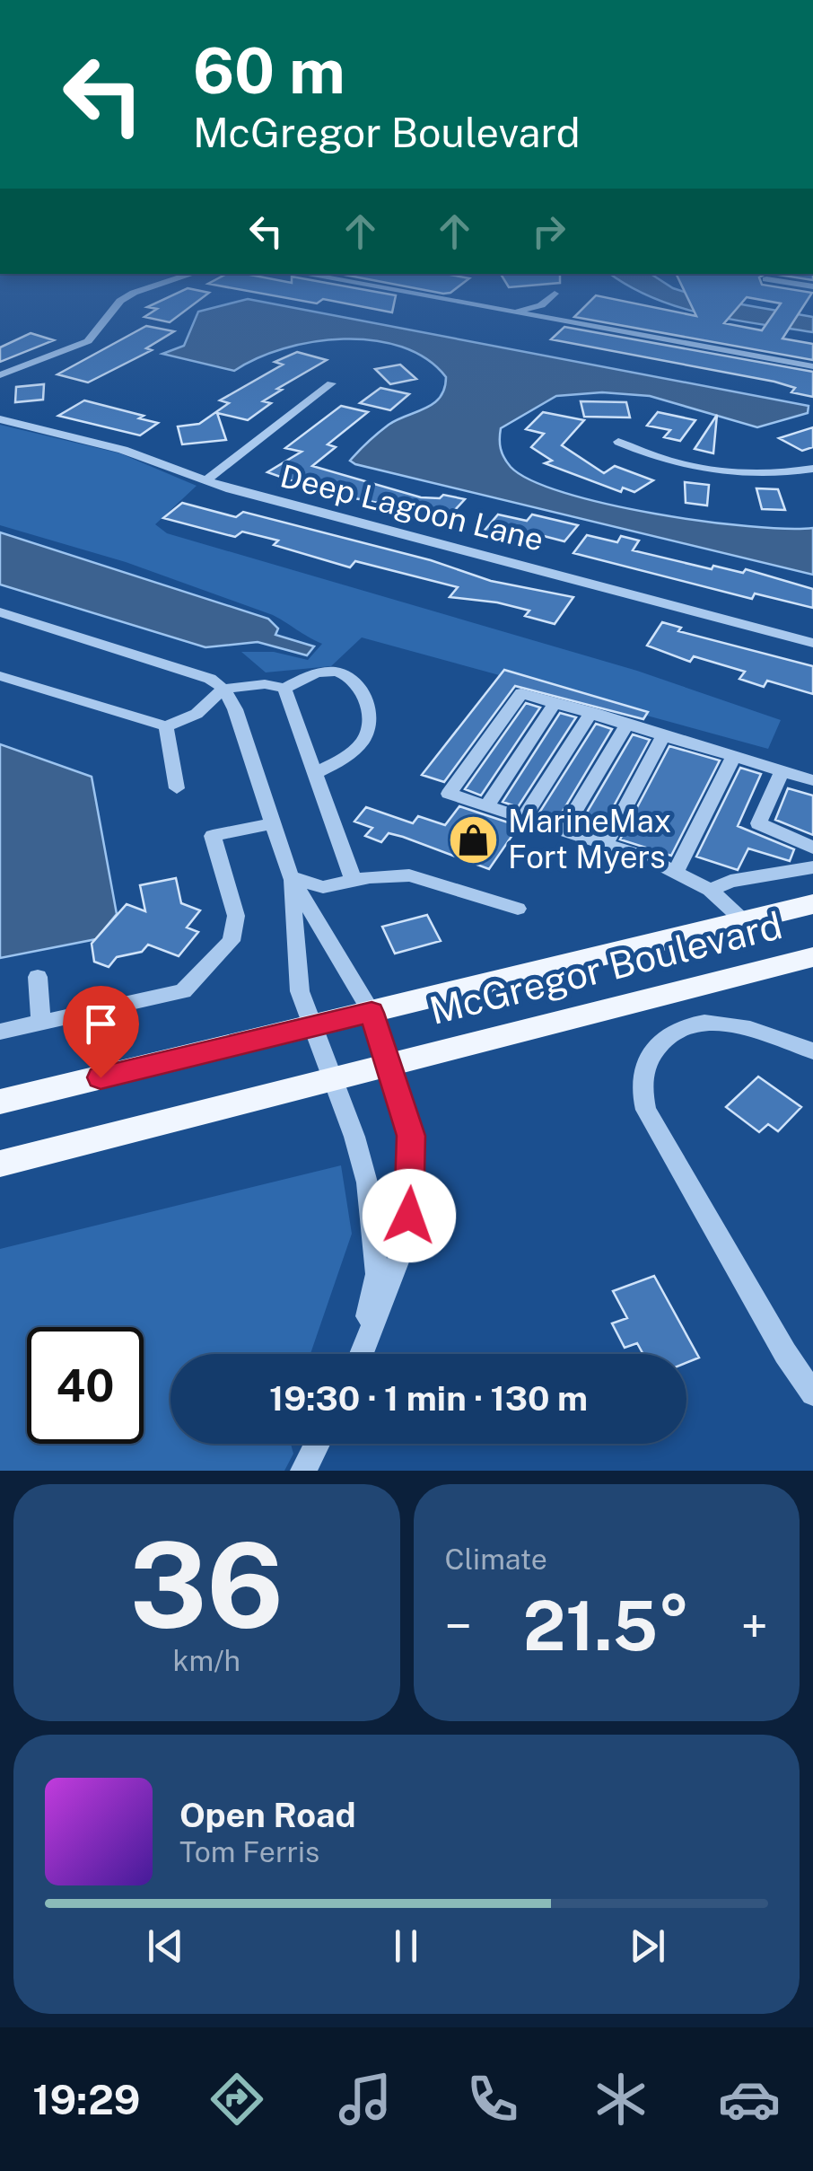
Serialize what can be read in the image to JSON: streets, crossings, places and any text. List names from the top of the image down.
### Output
{
  "streets": {
    "main road": ["McGregor Boulevard"],
    "street": ["Deep Lagoon Lane"]
  },
  "places": {
    "shop": ["MarineMax Fort Myers"]
  },
  "page": {
    "turn": ["60 m", "McGregor Boulevard"],
    "limit": "40",
    "trip": "19:30 · 1 min · 130 m",
    "tile": [
      ["36", "km/h"],
      "Climate"
    ],
    "heat": ["−", "21.5°", "+"],
    "song": ["Open Road", "Tom Ferris"],
    "tabs": "19:29"
  }
}
